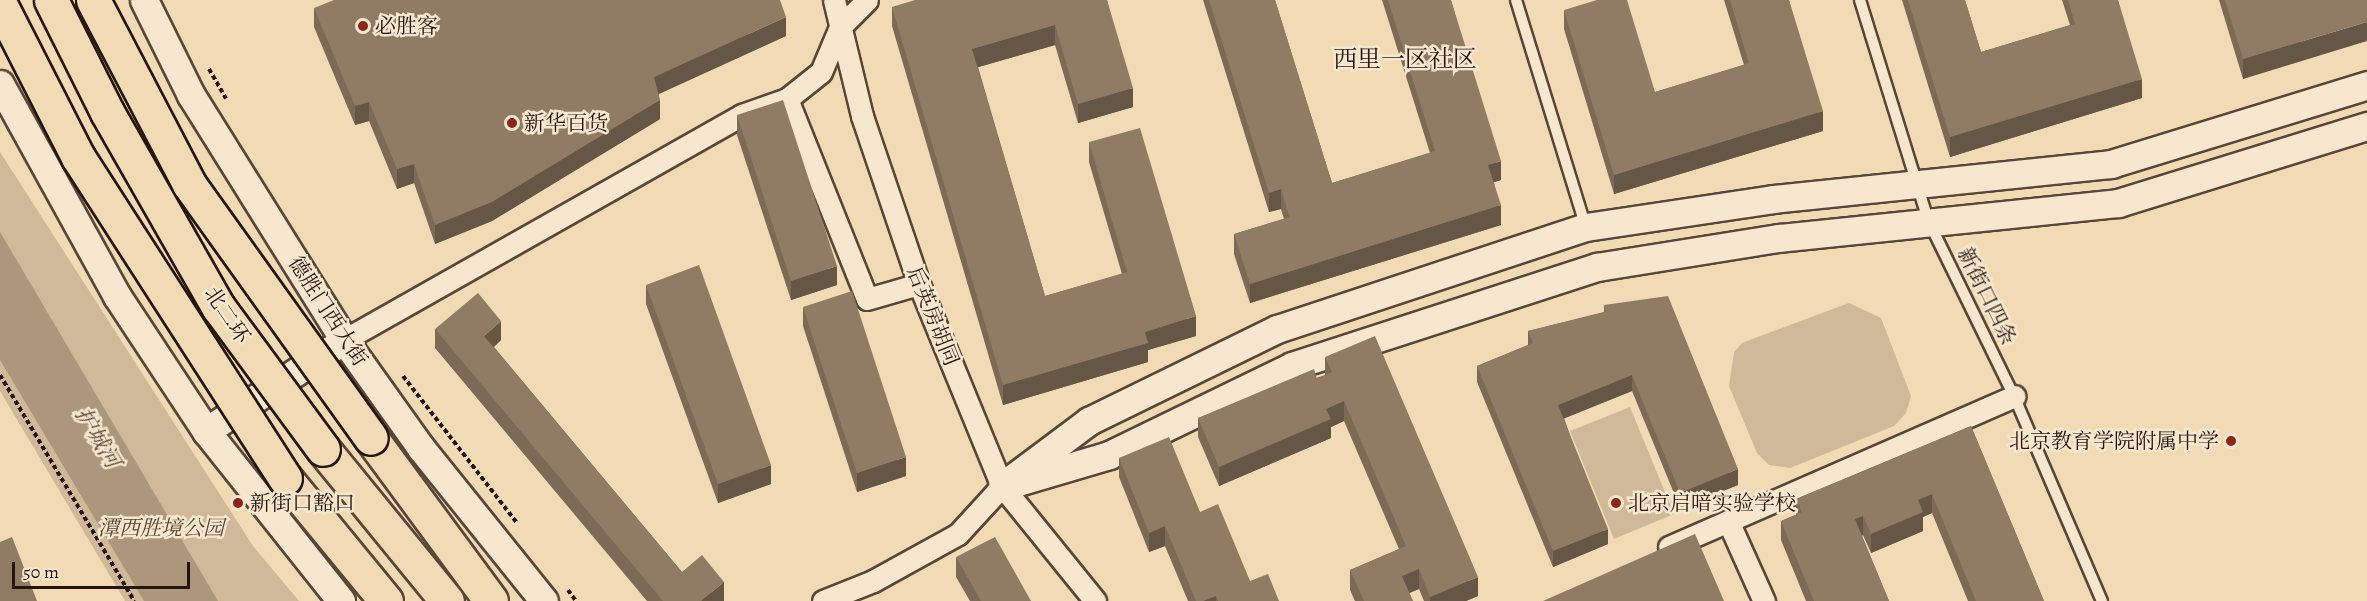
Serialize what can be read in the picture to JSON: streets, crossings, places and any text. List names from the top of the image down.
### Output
{
  "streets": {
    "highway": ["北二环"],
    "street": ["德胜门西大街", "后英房胡同"],
    "lane": ["新街口四条"]
  },
  "districts": ["西里一区社区"],
  "water": ["护城河"],
  "parks": ["潭西胜境公园"],
  "places": [
    "必胜客",
    "新华百货",
    "北京教育学院附属中学",
    "新街口豁口",
    "北京启喑实验学校"
  ],
  "scale_bar": "50 m"
}
